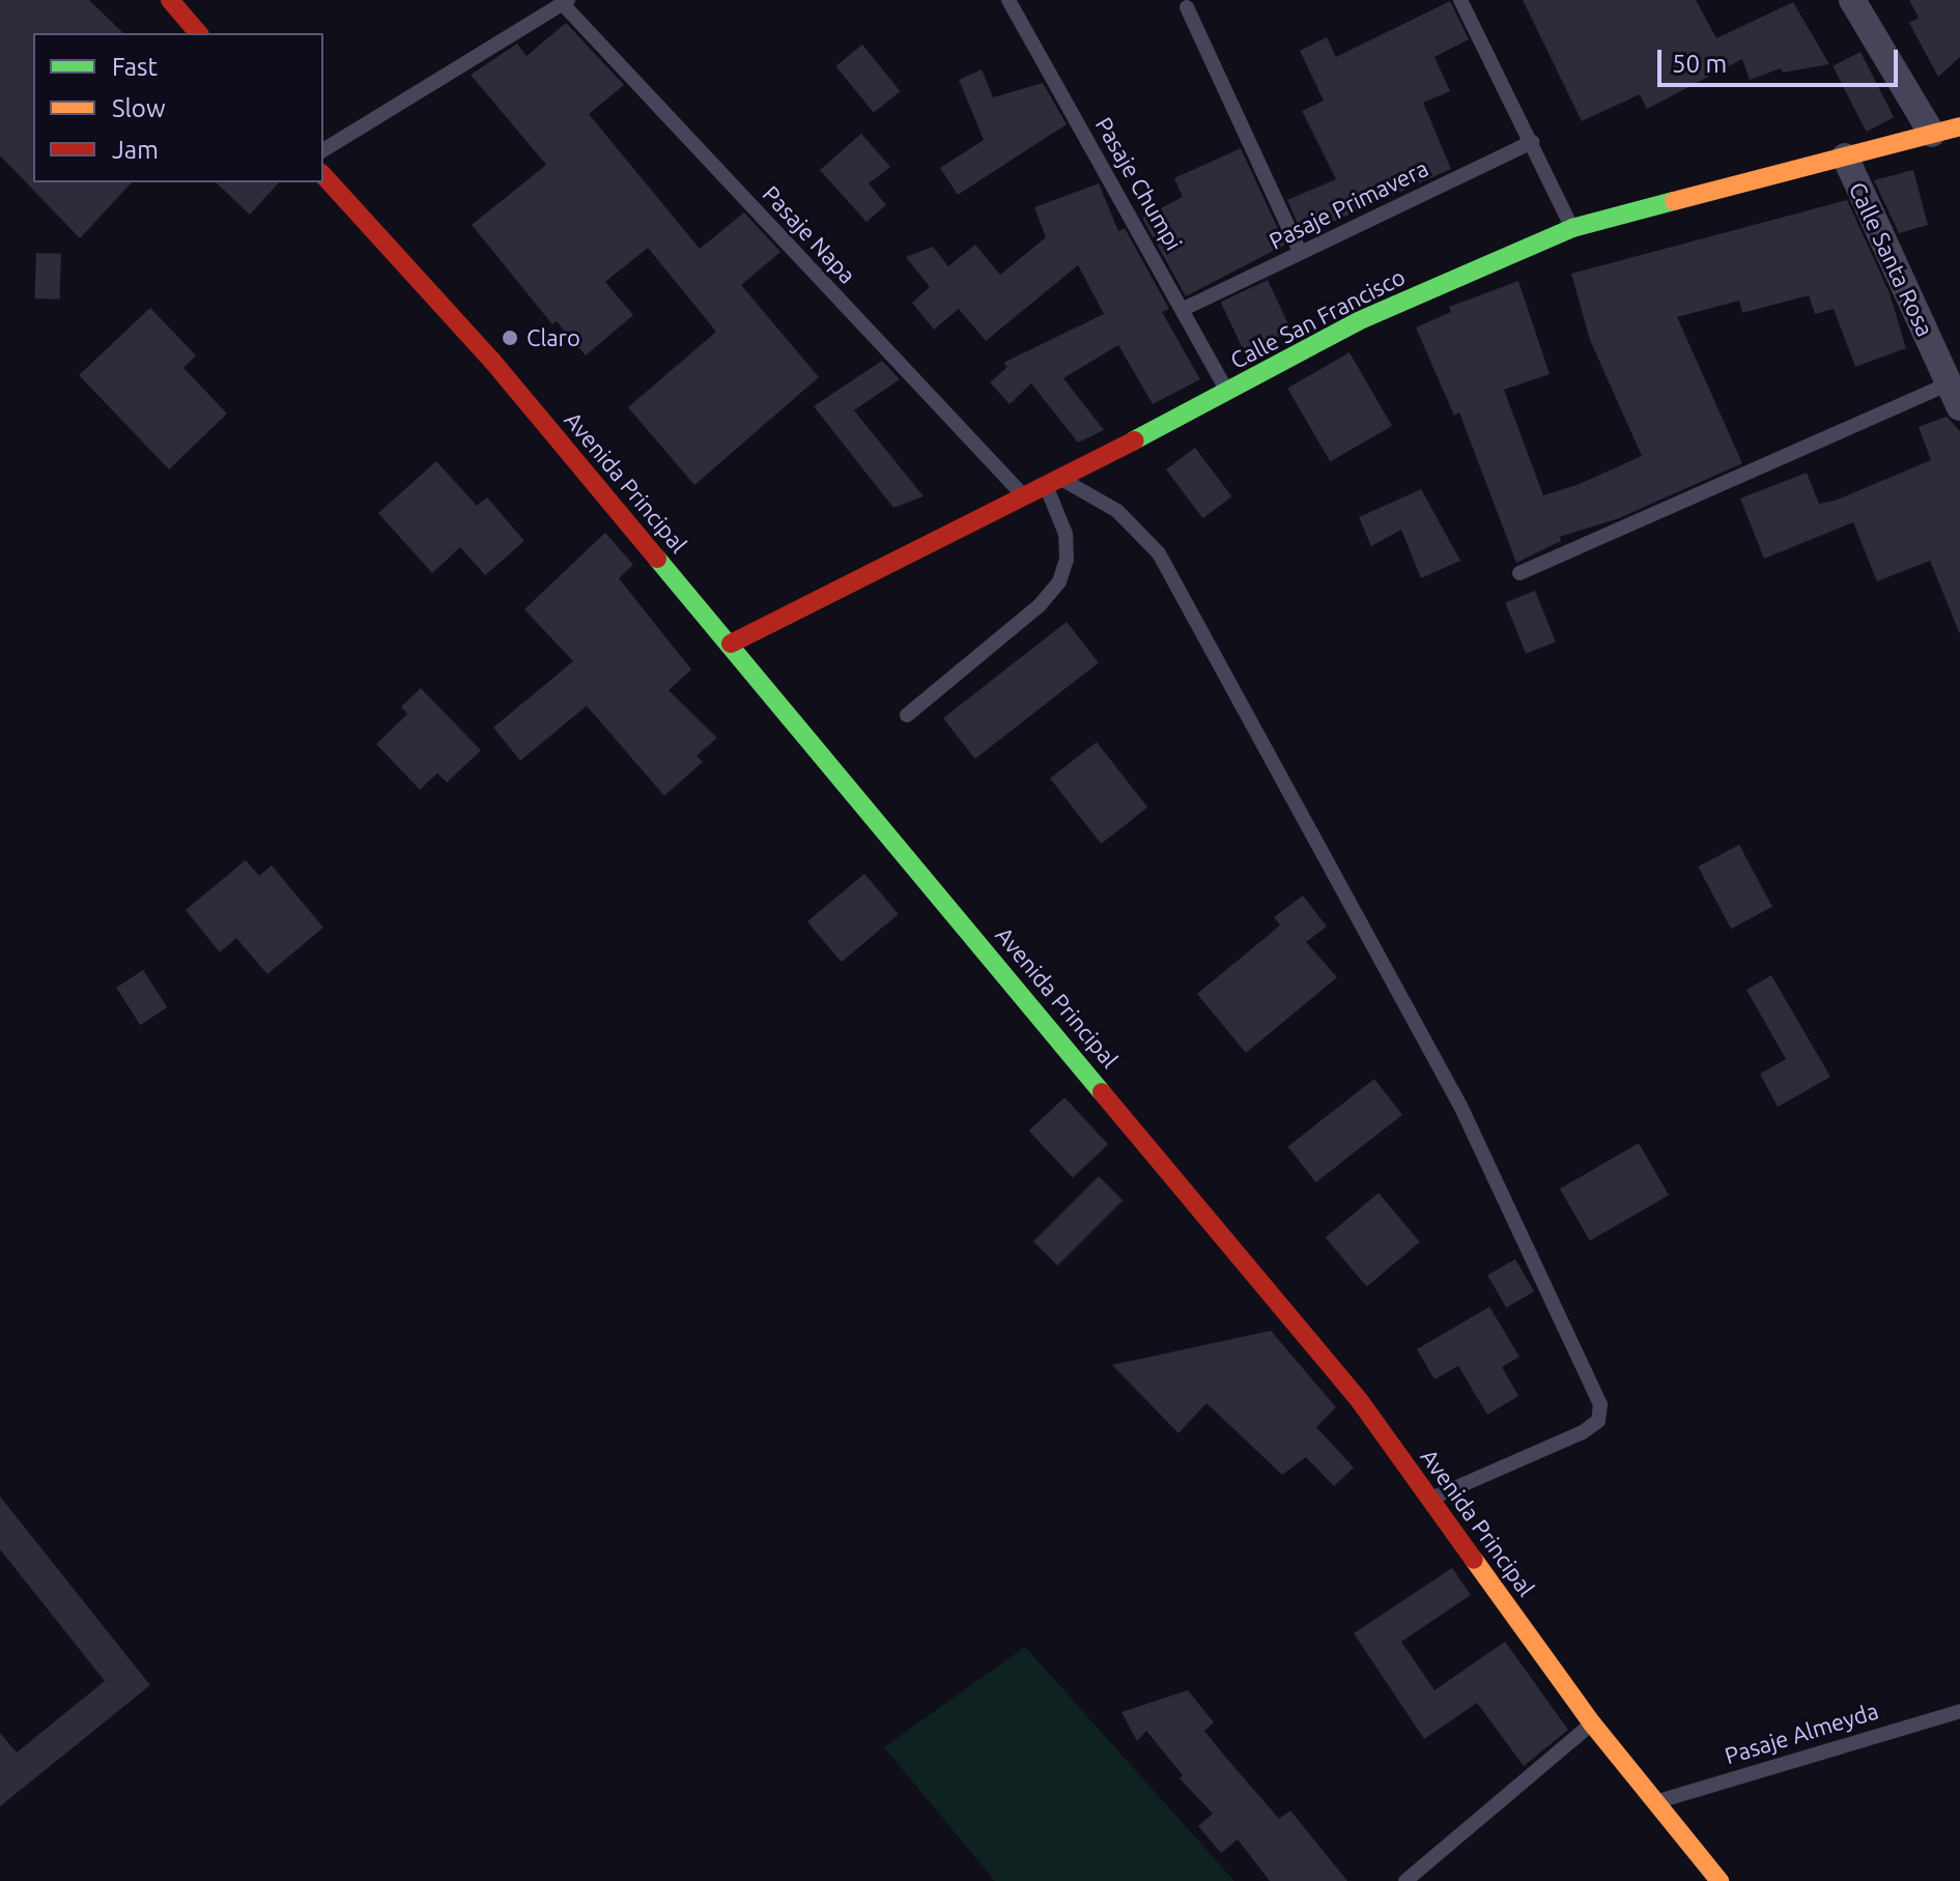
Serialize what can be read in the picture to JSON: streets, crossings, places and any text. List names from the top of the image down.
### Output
{
  "streets": {
    "main road": ["Calle San Francisco", "Avenida Principal"],
    "street": ["Calle Santa Rosa"],
    "lane": [
      "Pasaje Chumpi",
      "Pasaje Primavera",
      "Pasaje Napa",
      "Pasaje Almeyda"
    ]
  },
  "crossings": [
    ["Pasaje Chumpi", "Pasaje Primavera"],
    ["Pasaje Chumpi", "Calle San Francisco"],
    ["Pasaje Napa", "Calle San Francisco"],
    ["Calle Santa Rosa", "Calle San Francisco"],
    ["Calle San Francisco", "Avenida Principal"],
    ["Avenida Principal", "Pasaje Almeyda"]
  ],
  "places": ["Claro"],
  "legend": ["Fast", "Slow", "Jam"],
  "scale_bar": "50 m"
}
